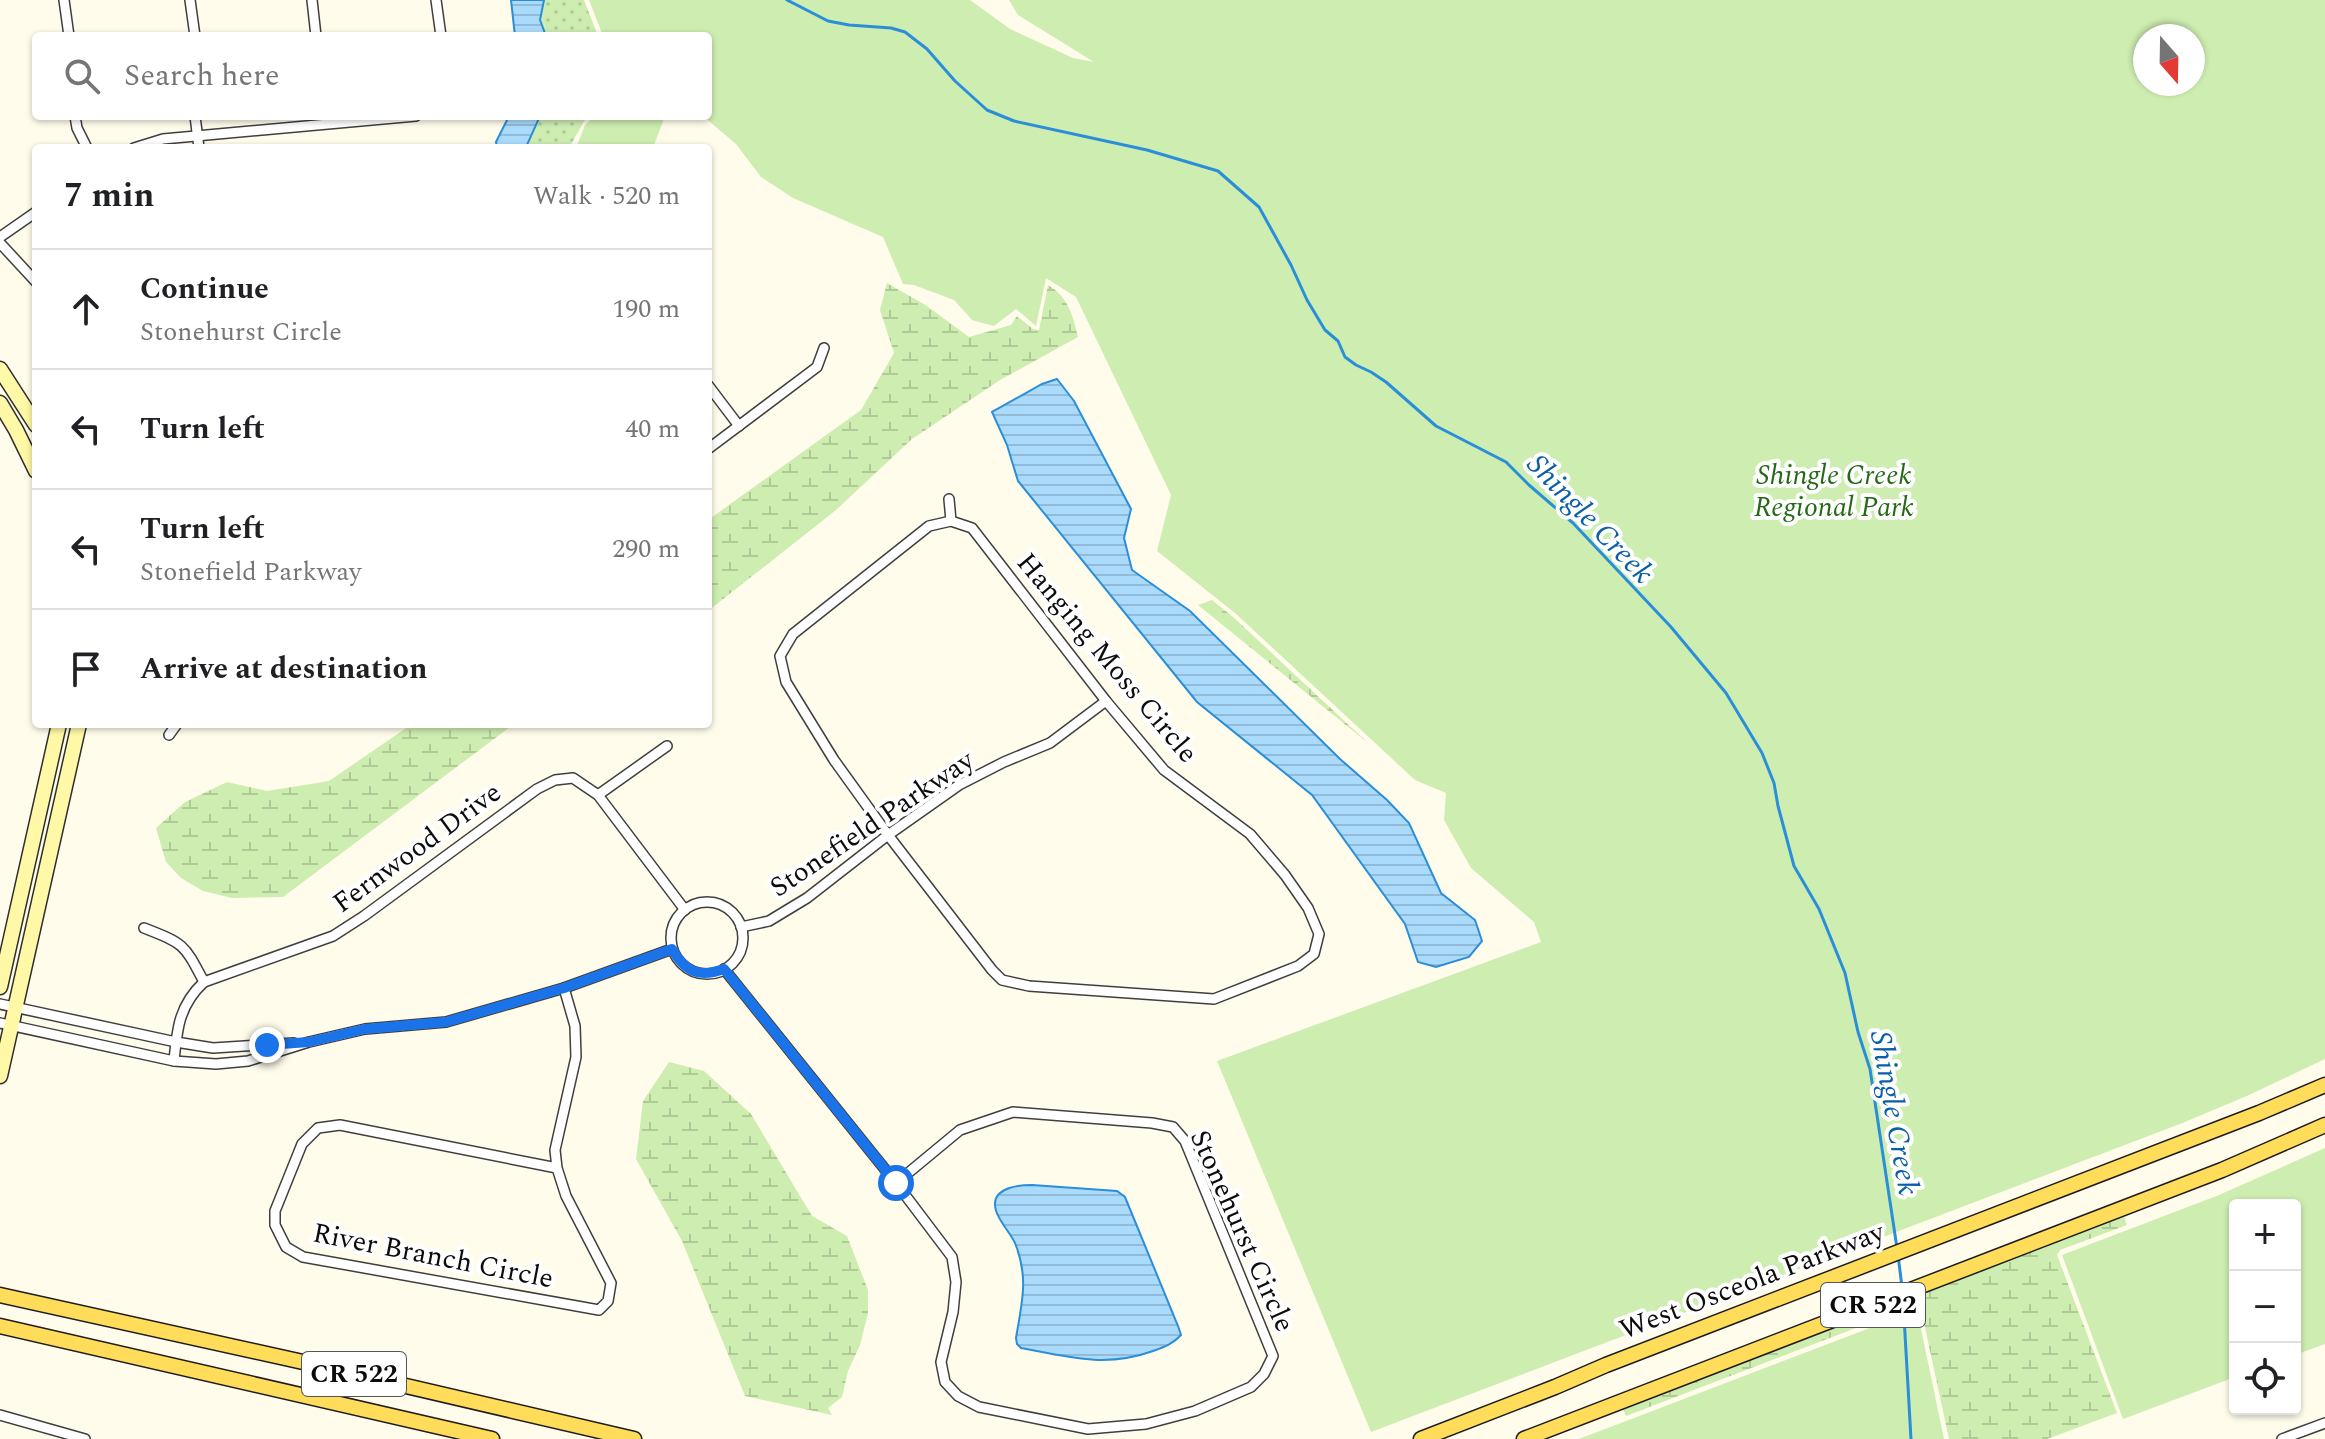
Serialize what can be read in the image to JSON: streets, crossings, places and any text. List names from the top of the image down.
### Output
{
  "streets": {
    "main road": ["West Osceola Parkway", "CR 522"],
    "street": [
      "Hanging Moss Circle",
      "Stonefield Parkway",
      "Fernwood Drive",
      "Stonehurst Circle",
      "River Branch Circle"
    ]
  },
  "crossings": [
    ["Hanging Moss Circle", "Stonefield Parkway"],
    ["Stonefield Parkway", "Fernwood Drive"],
    ["Stonefield Parkway", "Stonehurst Circle"],
    ["Fernwood Drive", "Stonehurst Circle"]
  ],
  "water": ["Shingle Creek"],
  "parks": ["Shingle Creek Regional Park"],
  "north": "bottom",
  "page": {
    "search": "Search here",
    "heading": ["7 min", "Walk · 520 m"],
    "list": [
      ["Continue", "Stonehurst Circle", "190 m"],
      ["Turn left", "40 m"],
      ["Turn left", "Stonefield Parkway", "290 m"],
      "Arrive at destination"
    ],
    "map_buttons": ["+", "−"]
  }
}
